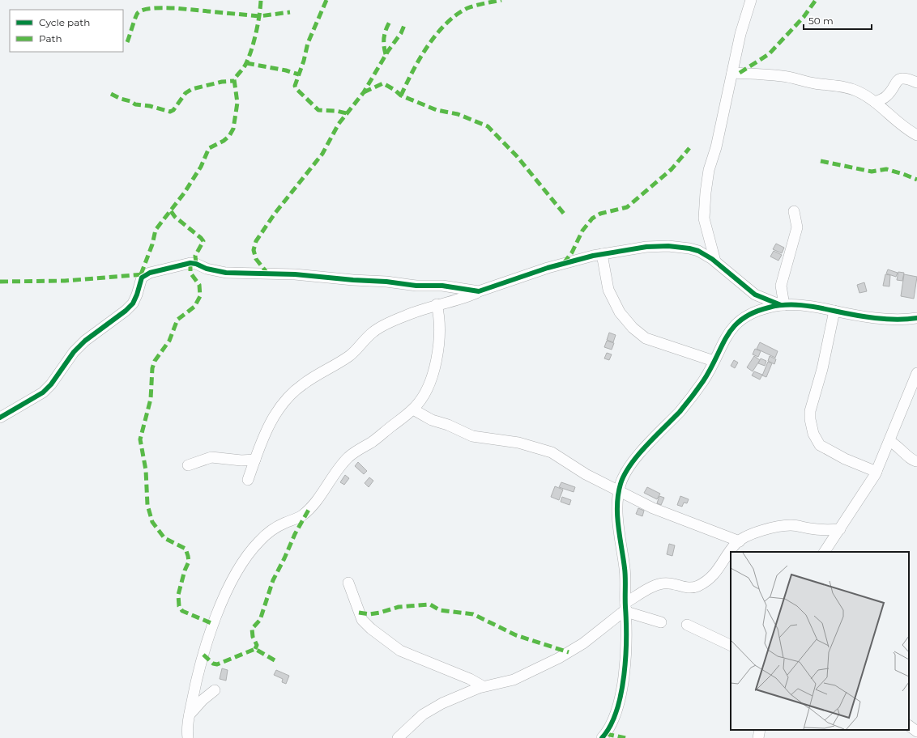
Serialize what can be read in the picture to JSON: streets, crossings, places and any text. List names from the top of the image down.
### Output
{
  "legend": ["Cycle path", "Path"],
  "scale_bar": "50 m"
}
